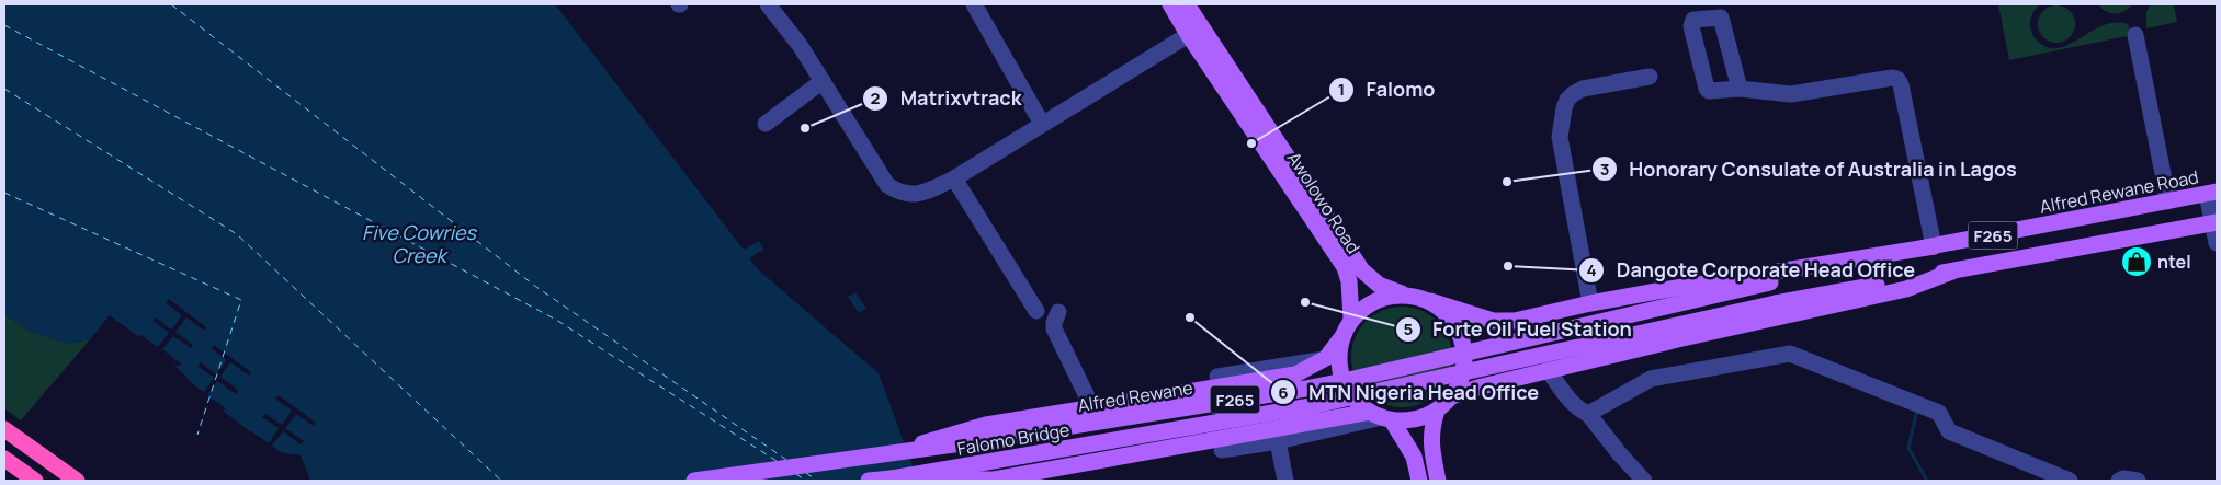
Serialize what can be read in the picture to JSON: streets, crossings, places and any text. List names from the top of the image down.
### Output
{
  "streets": {
    "main road": [
      "Alfred Rewane Road",
      "Awolowo Road",
      "F265",
      "Alfred Rewane",
      "Falomo Bridge"
    ]
  },
  "crossings": [
    ["Alfred Rewane Road", "Alfred Rewane"],
    ["F265", "Falomo Bridge"]
  ],
  "water": ["Five Cowries Creek"],
  "places": {
    "other": [
      "Matrixvtrack",
      "Falomo",
      "Honorary Consulate of Australia in Lagos",
      "Dangote Corporate Head Office",
      "Forte Oil Fuel Station",
      "MTN Nigeria Head Office"
    ],
    "shop": ["ntel"]
  }
}
